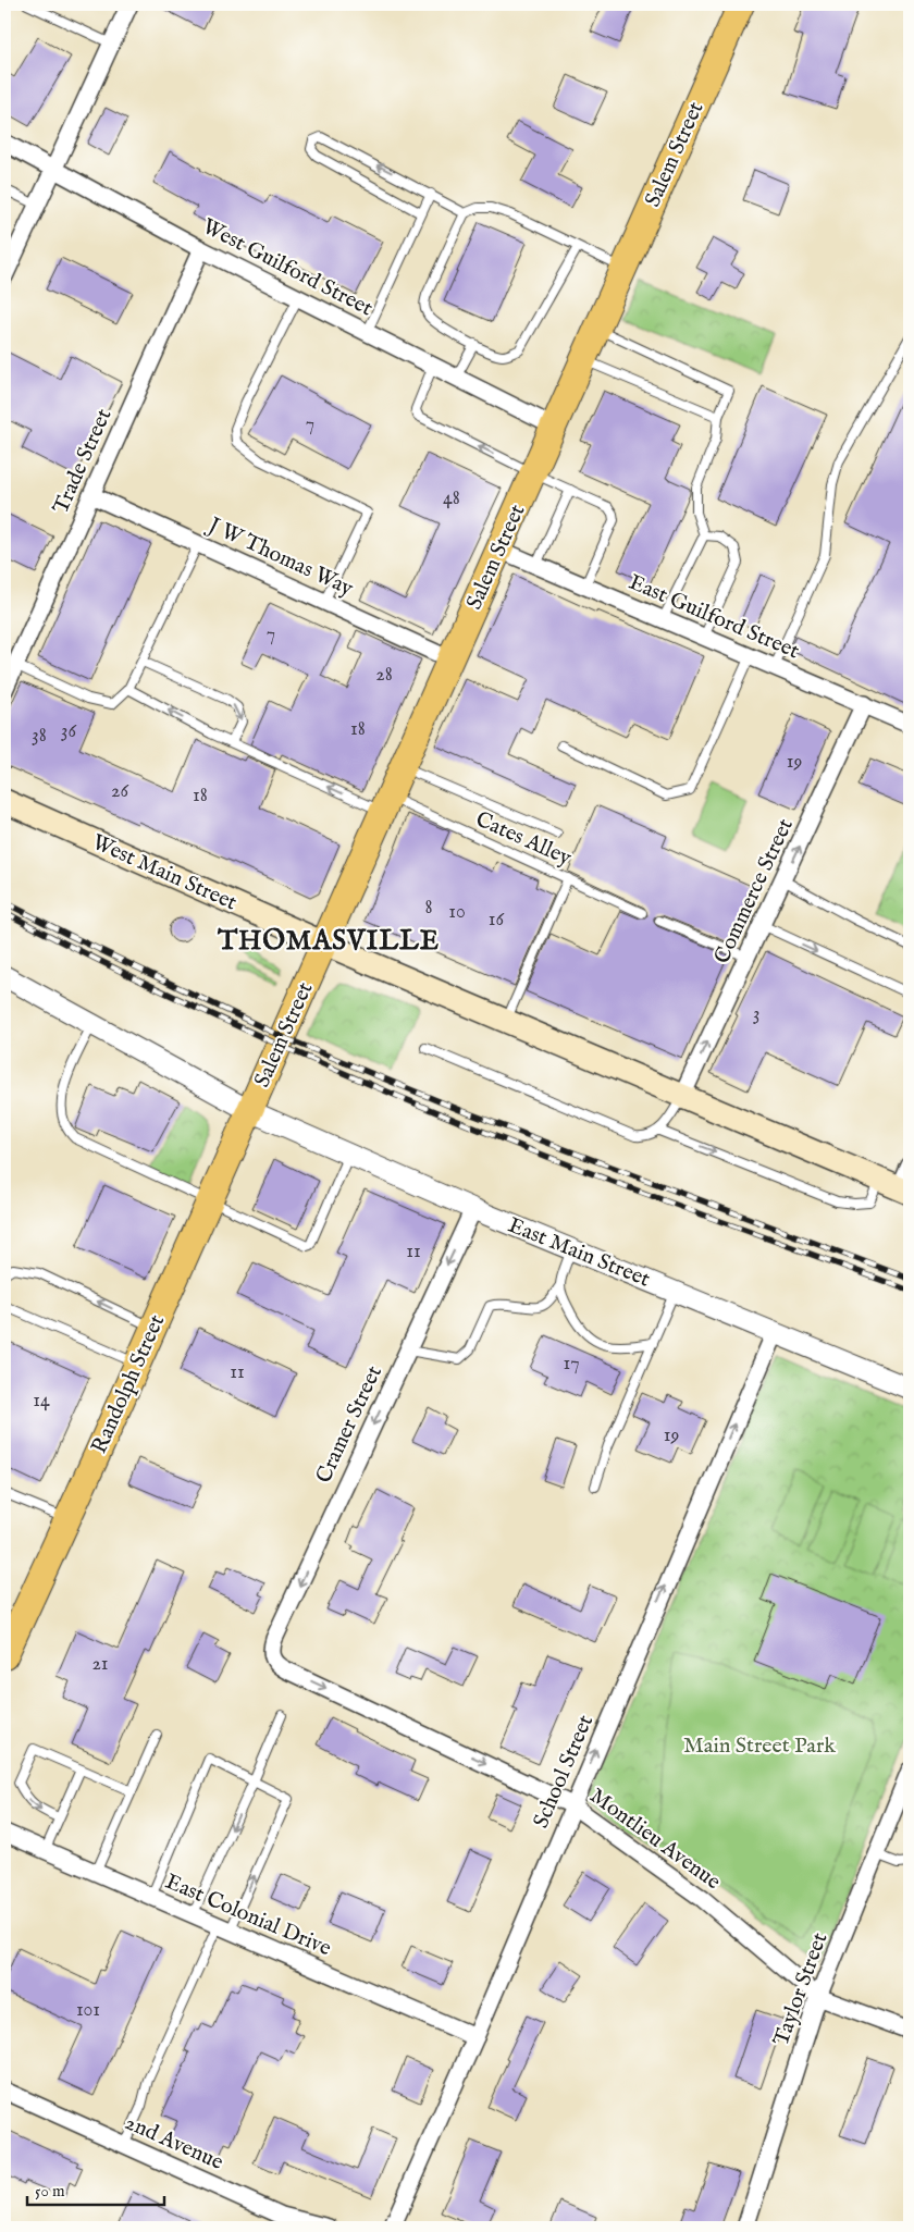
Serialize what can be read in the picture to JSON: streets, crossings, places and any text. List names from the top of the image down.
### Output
{
  "streets": {
    "main road": ["Salem Street", "West Main Street", "Randolph Street"],
    "street": [
      "West Guilford Street",
      "Trade Street",
      "J W Thomas Way",
      "East Guilford Street",
      "Commerce Street",
      "East Main Street",
      "Cramer Street",
      "School Street",
      "Montlieu Avenue",
      "East Colonial Drive",
      "Taylor Street",
      "2nd Avenue"
    ],
    "lane": ["Cates Alley"]
  },
  "crossings": [
    ["Salem Street", "West Guilford Street"],
    ["Salem Street", "J W Thomas Way"],
    ["Salem Street", "East Guilford Street"],
    ["Salem Street", "Cates Alley"],
    ["Salem Street", "West Main Street"],
    ["Salem Street", "East Main Street"],
    ["Salem Street", "Randolph Street"],
    ["West Guilford Street", "Trade Street"],
    ["Trade Street", "J W Thomas Way"],
    ["East Guilford Street", "Commerce Street"],
    ["East Main Street", "Randolph Street"],
    ["East Main Street", "Cramer Street"],
    ["East Main Street", "School Street"],
    ["Cramer Street", "Montlieu Avenue"],
    ["School Street", "Montlieu Avenue"],
    ["School Street", "East Colonial Drive"],
    ["Montlieu Avenue", "Taylor Street"]
  ],
  "one_way": [
    "Cates Alley",
    "Commerce Street",
    "Cramer Street",
    "School Street",
    "Montlieu Avenue"
  ],
  "districts": ["THOMASVILLE"],
  "parks": ["Main Street Park"],
  "house_numbers": [
    "7",
    "48",
    "7",
    "28",
    "18",
    "36",
    "38",
    "19",
    "26",
    "18",
    "8",
    "10",
    "16",
    "3",
    "11",
    "17",
    "11",
    "14",
    "19",
    "21",
    "101"
  ],
  "scale_bar": "50 m"
}
